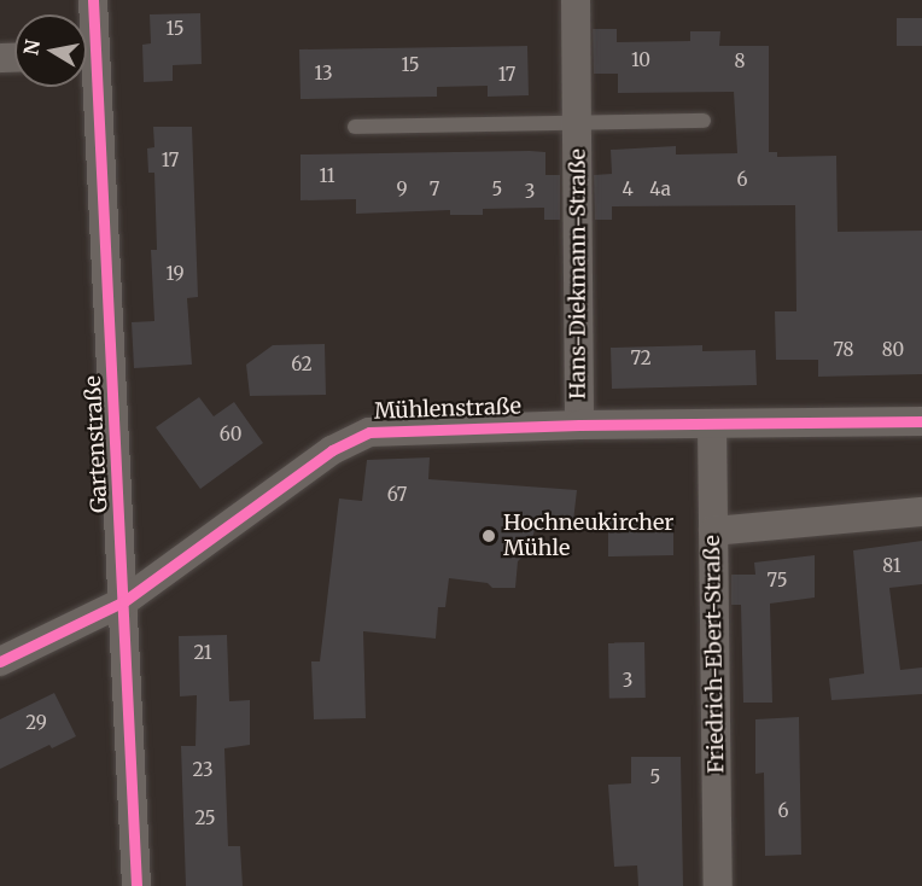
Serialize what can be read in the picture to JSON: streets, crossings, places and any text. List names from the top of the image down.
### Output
{
  "streets": {
    "street": [
      "Hans-Diekmann-Straße",
      "Mühlenstraße",
      "Gartenstraße",
      "Friedrich-Ebert-Straße"
    ]
  },
  "crossings": [
    ["Hans-Diekmann-Straße", "Mühlenstraße"],
    ["Mühlenstraße", "Gartenstraße"],
    ["Mühlenstraße", "Friedrich-Ebert-Straße"]
  ],
  "places": ["Hochneukircher Mühle"],
  "house_numbers": [
    "15",
    "10",
    "8",
    "15",
    "13",
    "17",
    "17",
    "11",
    "6",
    "9",
    "7",
    "5",
    "4",
    "4a",
    "3",
    "19",
    "78",
    "80",
    "72",
    "62",
    "60",
    "67",
    "81",
    "75",
    "21",
    "3",
    "29",
    "23",
    "5",
    "6",
    "25"
  ],
  "north": "left"
}
